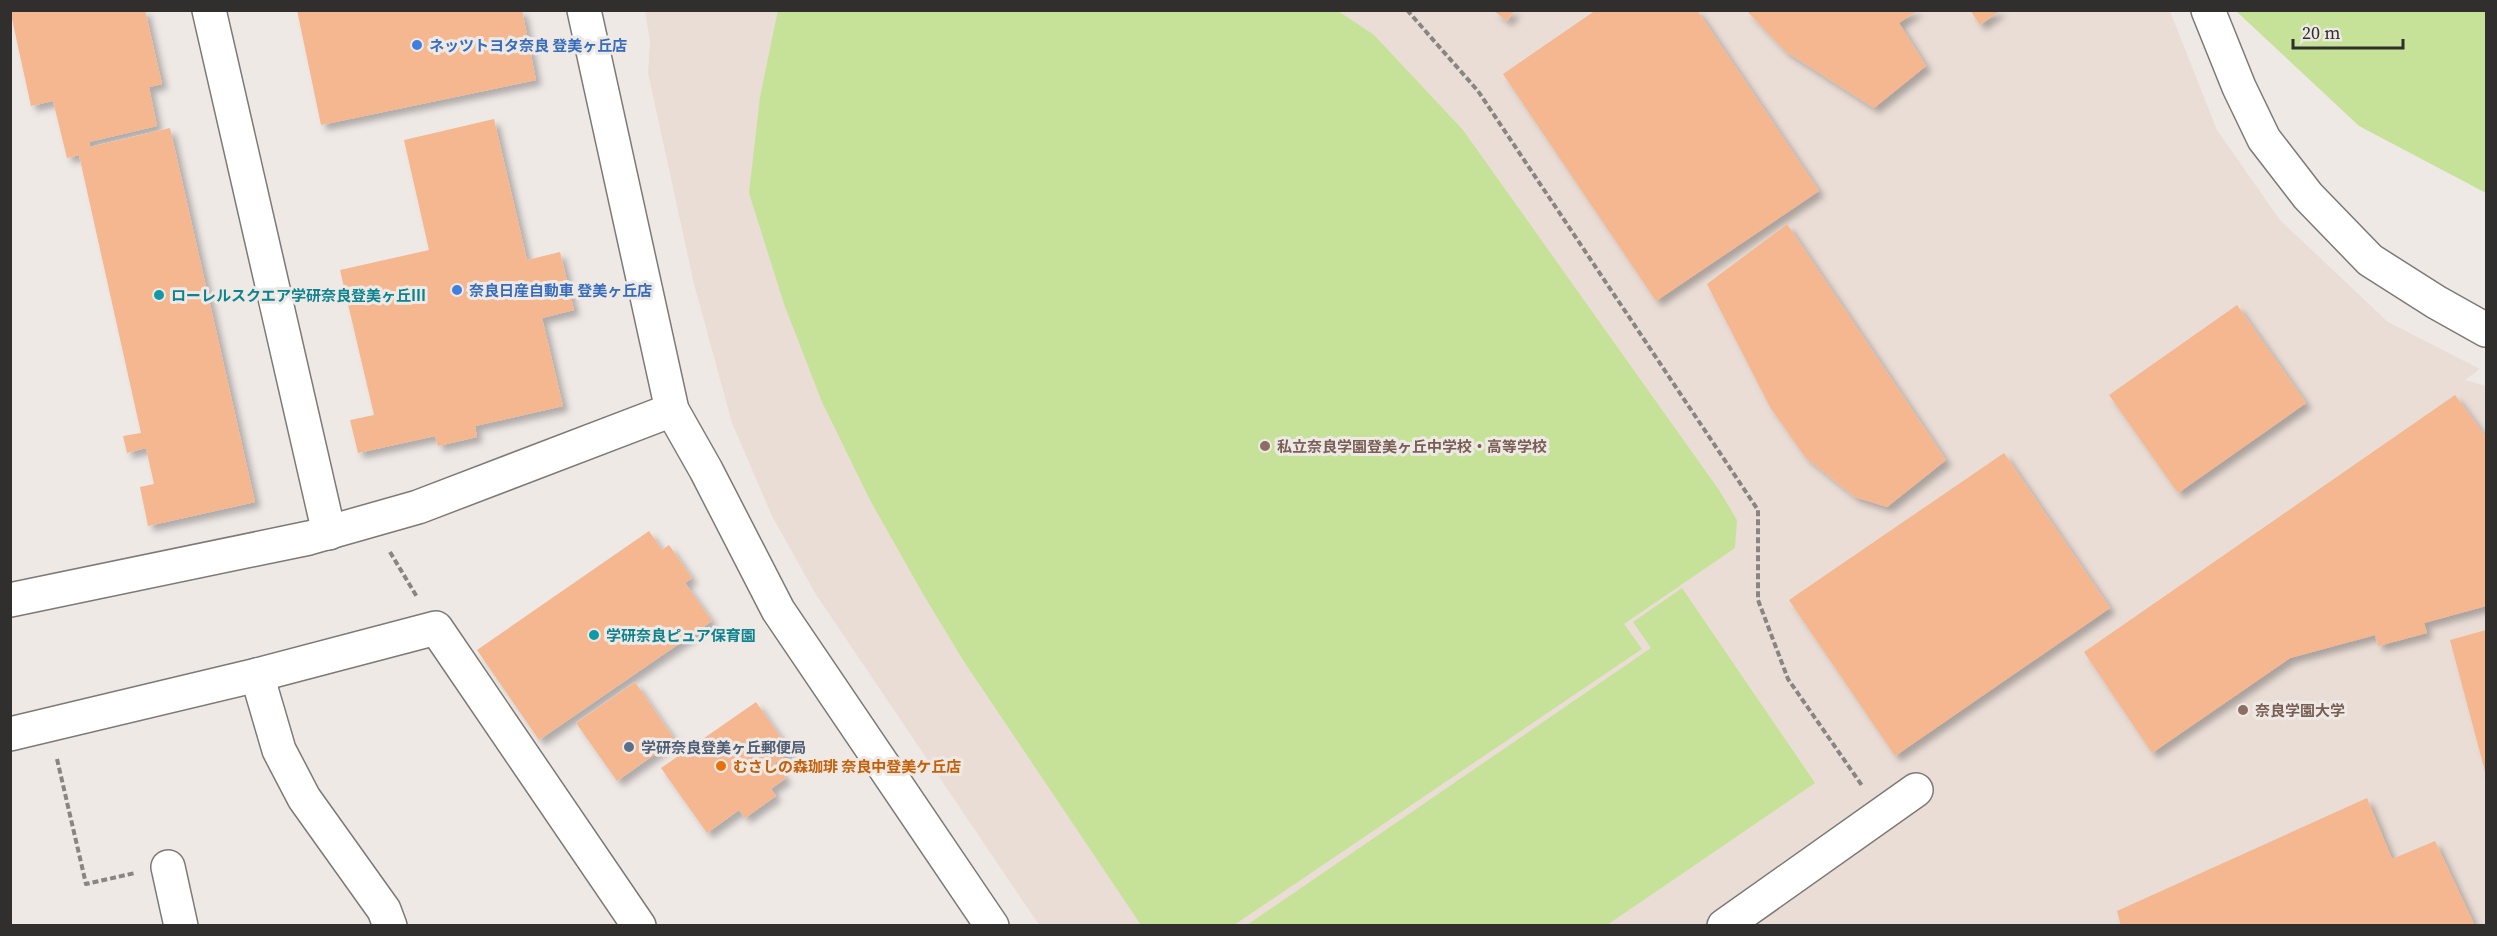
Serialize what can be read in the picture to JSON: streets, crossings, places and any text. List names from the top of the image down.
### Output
{
  "places": [
    "ネッツトヨタ奈良 登美ヶ丘店",
    "奈良日産自動車 登美ヶ丘店",
    "ローレルスクエア学研奈良登美ヶ丘Ⅲ",
    "私立奈良学園登美ヶ丘中学校・高等学校",
    "学研奈良ピュア保育園",
    "奈良学園大学",
    "学研奈良登美ヶ丘郵便局",
    "むさしの森珈琲 奈良中登美ケ丘店"
  ],
  "scale_bar": "20 m"
}
